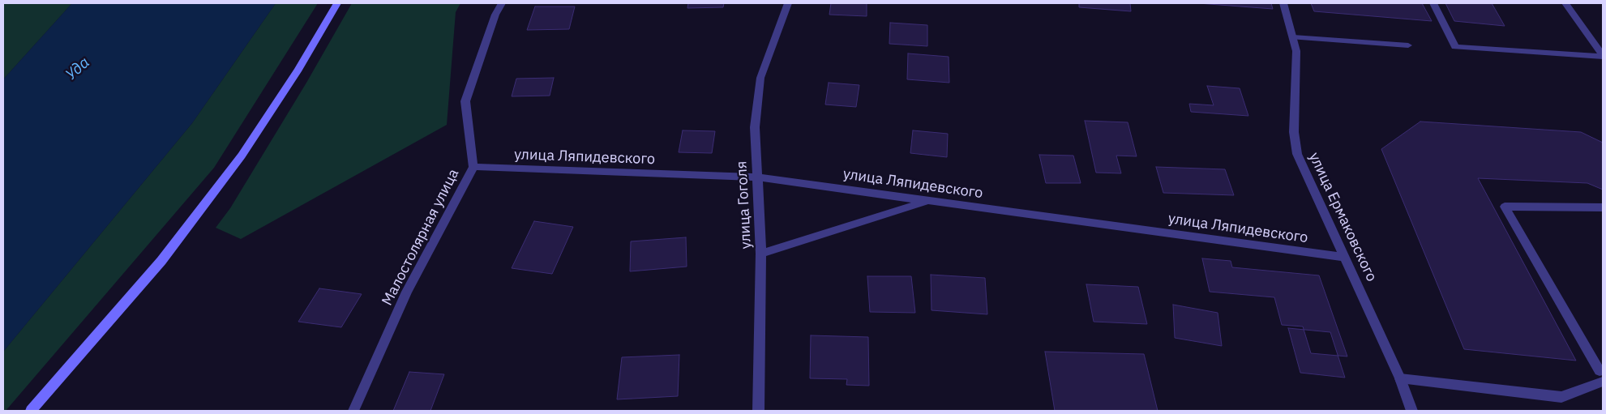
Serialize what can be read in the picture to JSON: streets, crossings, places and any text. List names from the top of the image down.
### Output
{
  "streets": {
    "street": [
      "улица Ляпидевского",
      "улица Гоголя",
      "улица Ермаковского",
      "Малостолярная улица"
    ]
  },
  "crossings": [
    ["улица Ляпидевского", "улица Гоголя"],
    ["улица Ляпидевского", "улица Ермаковского"],
    ["улица Ляпидевского", "Малостолярная улица"]
  ],
  "water": ["Уда"]
}
